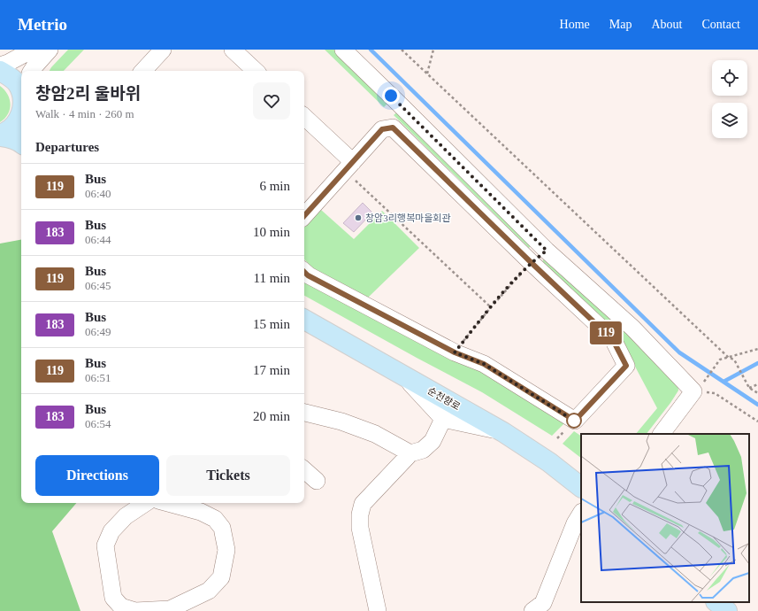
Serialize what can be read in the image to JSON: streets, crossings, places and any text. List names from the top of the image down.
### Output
{
  "streets": {
    "main road": ["순천향로"]
  },
  "places": ["창암3리행복마을회관"],
  "lines": ["bus line 119"],
  "page": {
    "header": "Metrio",
    "nav": [
      "Home",
      "Map",
      "About",
      "Contact"
    ],
    "on_map": "119",
    "heading": [
      ["창암2리 울바위", "Walk · 4 min · 260 m"],
      "Departures"
    ],
    "list": [
      {
        "mark": "119",
        "name": "Bus",
        "note": "06:40",
        "value": "6 min"
      },
      {
        "mark": "183",
        "name": "Bus",
        "note": "06:44",
        "value": "10 min"
      },
      {
        "mark": "119",
        "name": "Bus",
        "note": "06:45",
        "value": "11 min"
      },
      {
        "mark": "183",
        "name": "Bus",
        "note": "06:49",
        "value": "15 min"
      },
      {
        "mark": "119",
        "name": "Bus",
        "note": "06:51",
        "value": "17 min"
      },
      {
        "mark": "183",
        "name": "Bus",
        "note": "06:54",
        "value": "20 min"
      }
    ],
    "buttons": ["Directions", "Tickets"]
  }
}
